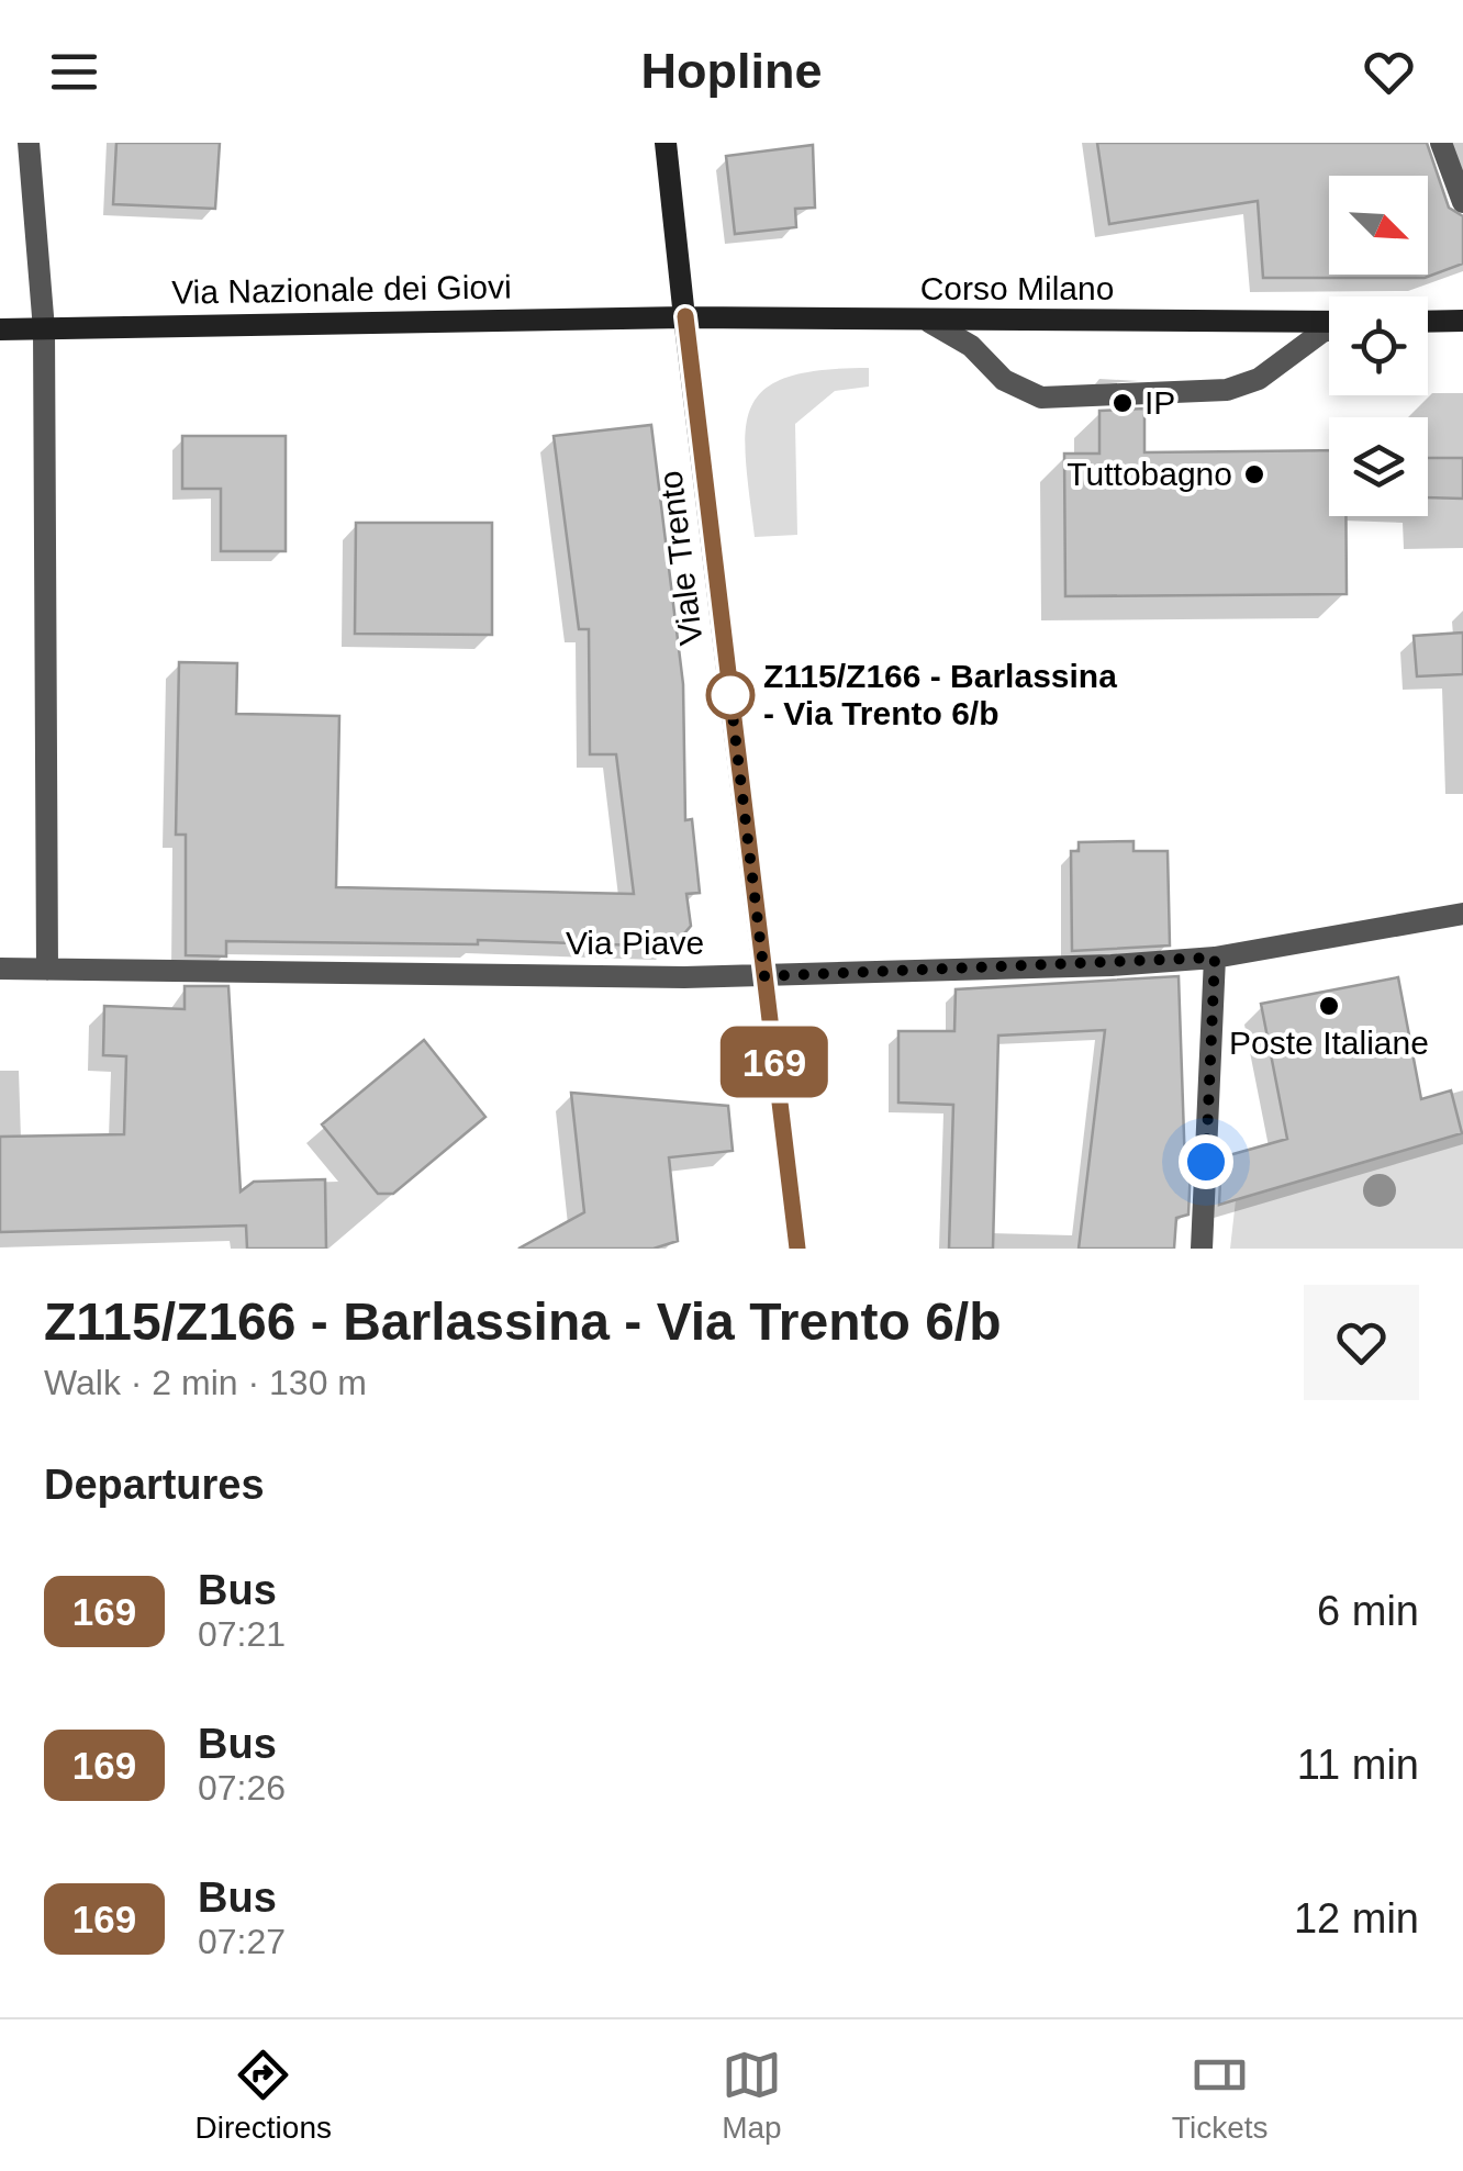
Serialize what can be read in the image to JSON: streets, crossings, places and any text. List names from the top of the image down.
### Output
{
  "streets": {
    "main road": ["Corso Milano", "Via Nazionale dei Giovi"],
    "street": ["Viale Trento", "Via Piave"]
  },
  "crossings": [
    ["Corso Milano", "Via Nazionale dei Giovi"],
    ["Corso Milano", "Viale Trento"],
    ["Via Nazionale dei Giovi", "Viale Trento"],
    ["Viale Trento", "Via Piave"]
  ],
  "places": [
    "IP",
    "Tuttobagno",
    "Z115/Z166 - Barlassina - Via Trento 6/b",
    "Poste Italiane"
  ],
  "lines": ["bus line 169"],
  "north": "bottom right",
  "page": {
    "header": "Hopline",
    "on_map": "169",
    "heading": [
      ["Z115/Z166 - Barlassina - Via Trento 6/b", "Walk · 2 min · 130 m"],
      "Departures"
    ],
    "list": [
      {
        "mark": "169",
        "name": "Bus",
        "note": "07:21",
        "value": "6 min"
      },
      {
        "mark": "169",
        "name": "Bus",
        "note": "07:26",
        "value": "11 min"
      },
      {
        "mark": "169",
        "name": "Bus",
        "note": "07:27",
        "value": "12 min"
      }
    ],
    "tabs": ["Directions", "Map", "Tickets"]
  }
}
